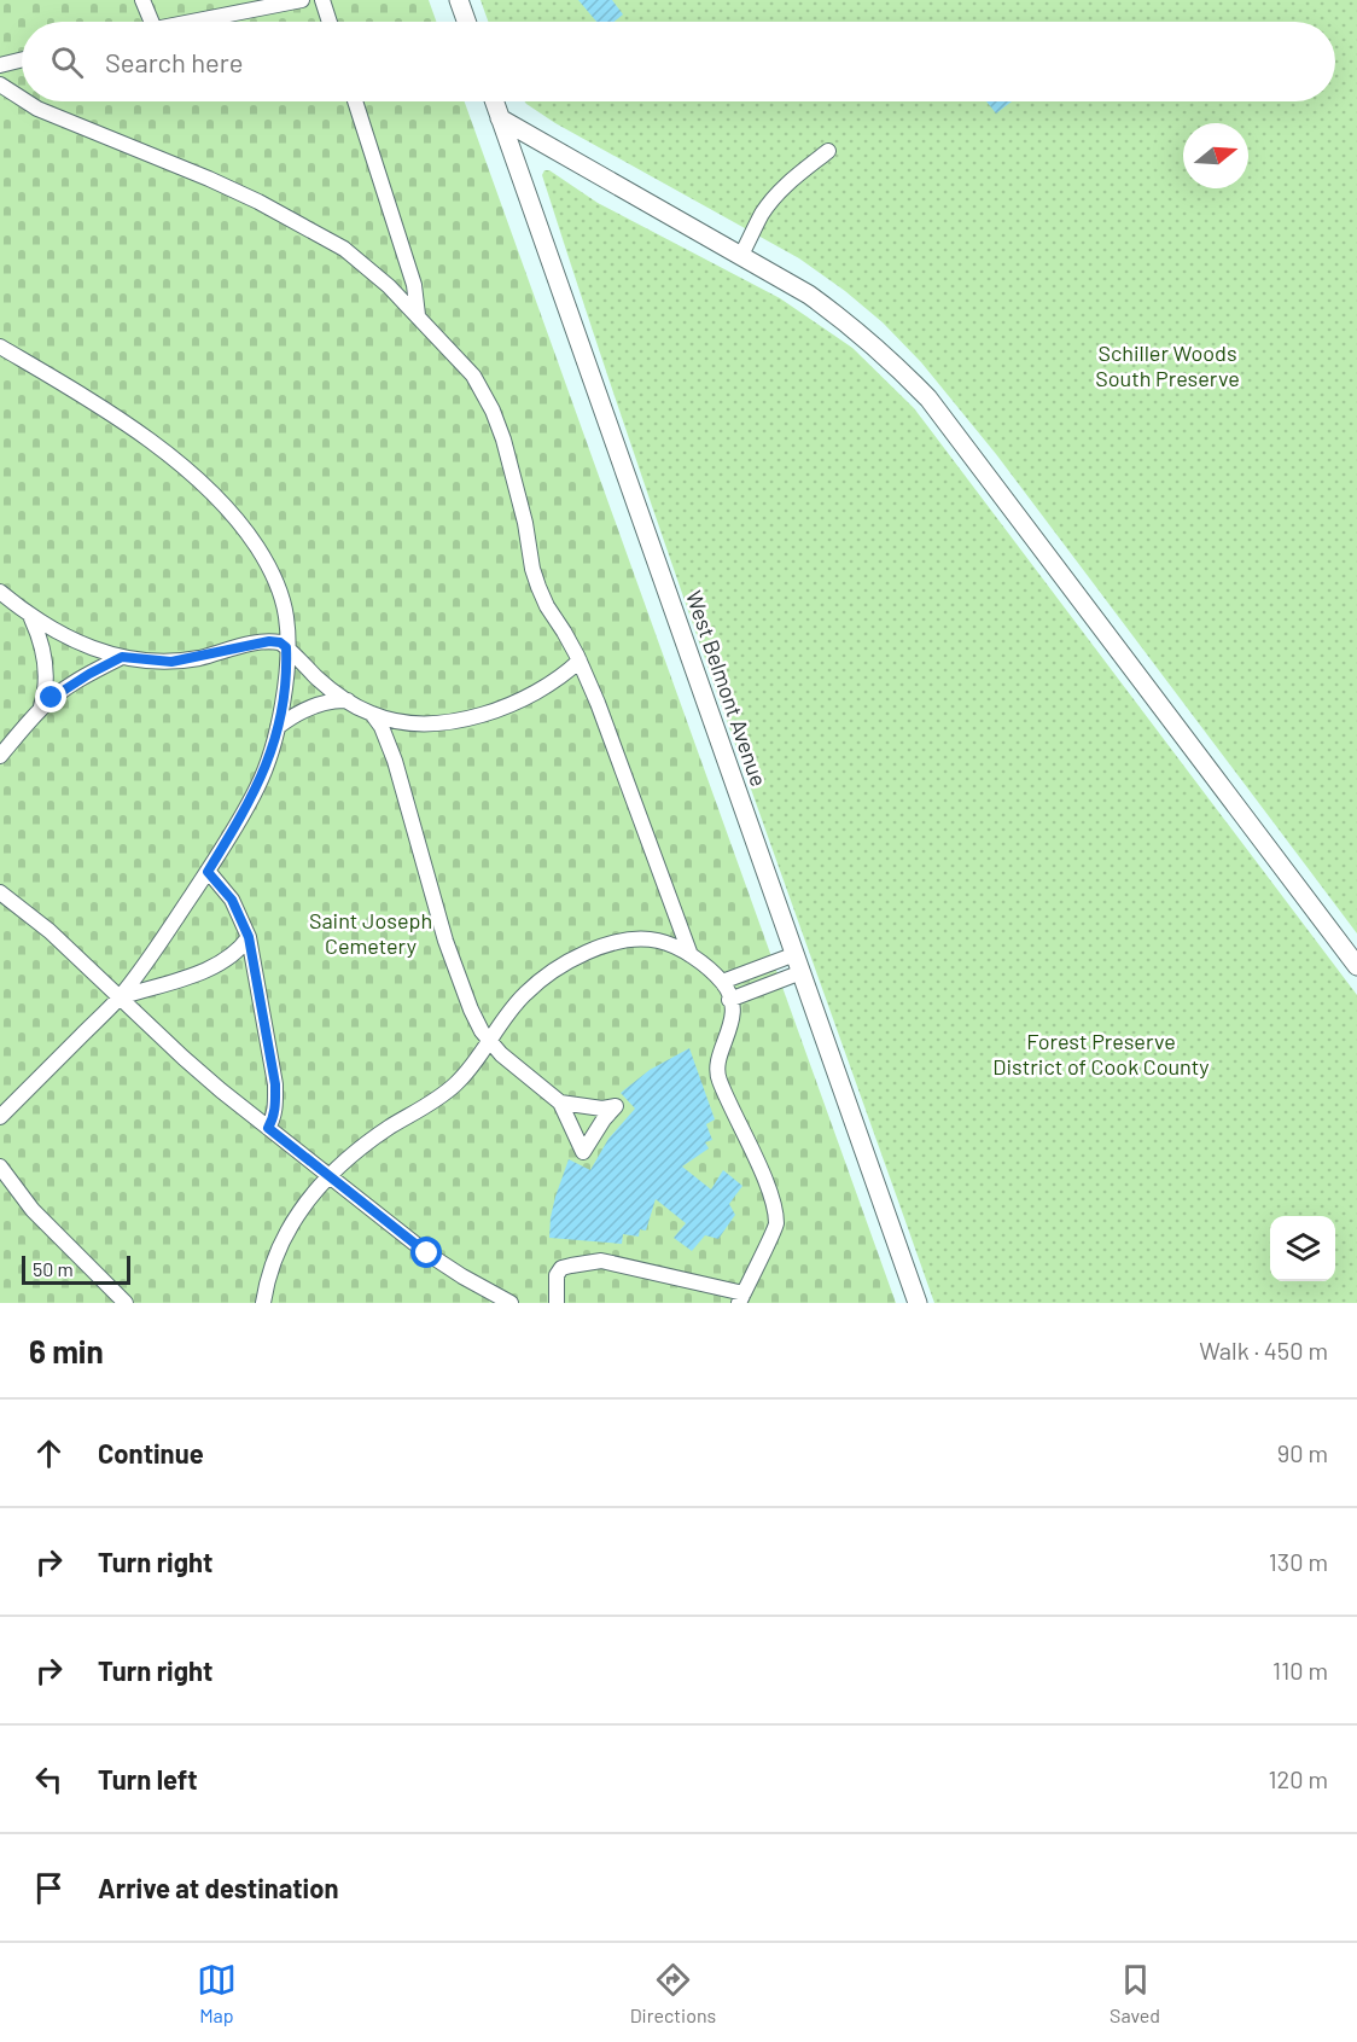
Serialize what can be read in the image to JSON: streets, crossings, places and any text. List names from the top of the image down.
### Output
{
  "streets": {
    "main road": ["West Belmont Avenue"]
  },
  "parks": ["Schiller Woods South Preserve", "Saint Joseph Cemetery", "Forest Preserve District of Cook County"],
  "scale_bar": "50 m",
  "north": "right",
  "page": {
    "search": "Search here",
    "scale": "50 m",
    "heading": ["6 min", "Walk · 450 m"],
    "list": [
      ["Continue", "90 m"],
      ["Turn right", "130 m"],
      ["Turn right", "110 m"],
      ["Turn left", "120 m"],
      "Arrive at destination"
    ],
    "nav": ["Map", "Directions", "Saved"]
  }
}
